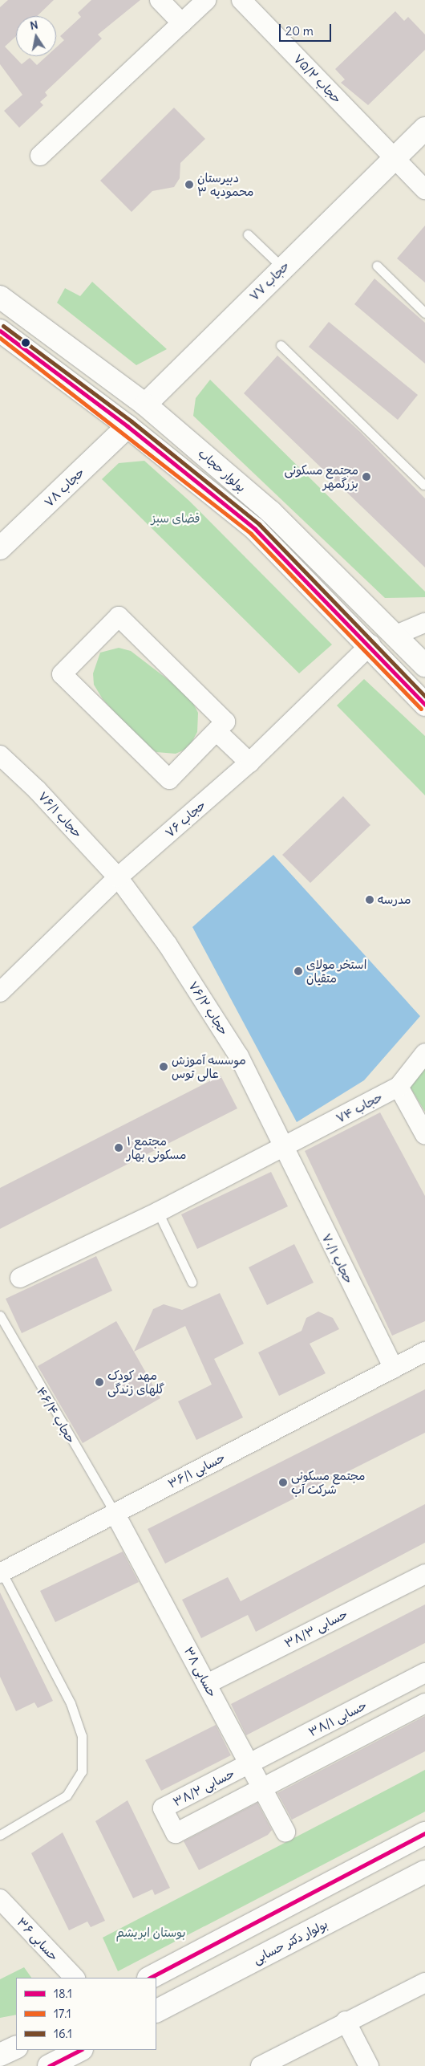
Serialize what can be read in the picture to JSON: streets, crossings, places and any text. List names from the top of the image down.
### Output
{
  "streets": {
    "main road": [
      "حجاب ۷۷",
      "بولوار حجاب",
      "حجاب ۷۸",
      "بولوار دکتر حسابی"
    ],
    "street": [
      "حجاب ۷۵/۲",
      "حجاب ۷۶/۱",
      "حجاب ۷۶",
      "حجاب ۷۶/۲",
      "حجاب ۷۴",
      "حجاب ۷۰/۱",
      "حسابی ۳۶/۱",
      "حسابی ۳۸/۳",
      "حسابی ۳۸",
      "حسابی ۳۸/۱",
      "حسابی ۳۸/۲",
      "حسابی ۳۶"
    ],
    "lane": ["حجاب ۴۶/۴"]
  },
  "crossings": [
    ["حجاب ۷۵/۲", "حجاب ۷۷"],
    ["حجاب ۷۷", "بولوار حجاب"],
    ["بولوار حجاب", "حجاب ۷۸"],
    ["بولوار حجاب", "حجاب ۷۶"],
    ["حجاب ۷۶/۱", "حجاب ۷۶"],
    ["حجاب ۷۶/۱", "حجاب ۷۶/۲"],
    ["حجاب ۷۶", "حجاب ۷۶/۲"],
    ["حجاب ۷۶/۲", "حجاب ۷۴"],
    ["حجاب ۷۶/۲", "حجاب ۷۰/۱"],
    ["حجاب ۷۴", "حجاب ۷۰/۱"],
    ["حجاب ۷۰/۱", "حسابی ۳۶/۱"],
    ["حجاب ۴۶/۴", "حسابی ۳۶/۱"],
    ["حجاب ۴۶/۴", "حسابی ۳۸"],
    ["حسابی ۳۶/۱", "حسابی ۳۸"],
    ["حسابی ۳۸/۳", "حسابی ۳۸"],
    ["حسابی ۳۸", "حسابی ۳۸/۱"],
    ["حسابی ۳۸", "حسابی ۳۸/۲"],
    ["حسابی ۳۸/۱", "حسابی ۳۸/۲"]
  ],
  "parks": ["فضای سبز", "بوستان ابریشم"],
  "places": [
    "دبیرستان محمودیه ۳",
    "مجتمع مسکونی بزرگمهر",
    "مدرسه",
    "استخر مولای متقیان",
    "موسسه آموزش عالی توس",
    "۱ مجتمع مسکونی بهار",
    "مهد کودک گلهای زندگی",
    "مجتمع مسکونی شرکت آب"
  ],
  "lines": ["transit line 16.1", "transit line 18.1", "transit line 17.1"],
  "legend": ["18.1", "17.1", "16.1"],
  "scale_bar": "20 m",
  "north": "top"
}
